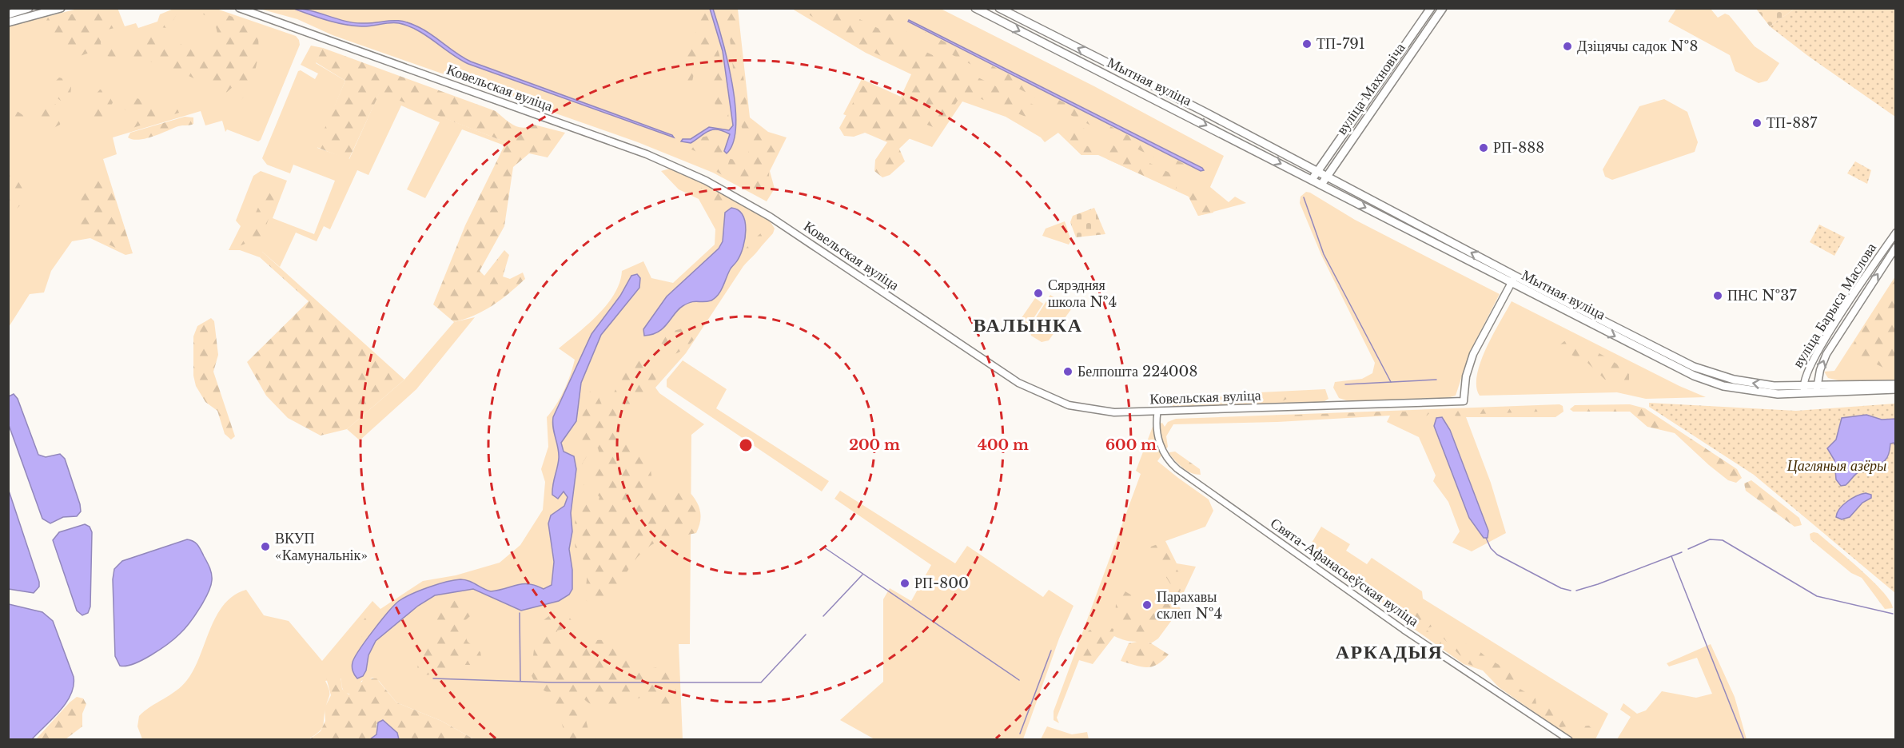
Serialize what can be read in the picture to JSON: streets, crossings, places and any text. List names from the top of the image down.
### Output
{
  "streets": {
    "main road": [
      "Мытная вуліца",
      "Ковельская вуліца",
      "вуліца Махновіча",
      "вуліца Барыса Маслова"
    ],
    "street": ["Свята-Афанасьеўская вуліца"]
  },
  "crossings": [
    ["Мытная вуліца", "Ковельская вуліца"],
    ["Мытная вуліца", "вуліца Махновіча"],
    ["Мытная вуліца", "вуліца Барыса Маслова"],
    ["Ковельская вуліца", "Свята-Афанасьеўская вуліца"]
  ],
  "districts": ["ВАЛЫНКА", "АРКАДЫЯ"],
  "parks": ["Цагляныя азёры"],
  "places": [
    "ТП-791",
    "Дзіцячы садок №8",
    "ТП-887",
    "РП-888",
    "Сярэдняя школа №4",
    "ПНС №37",
    "Белпошта 224008",
    "ВКУП «Камунальнік»",
    "РП-800",
    "Парахавы склеп №4"
  ],
  "rings": ["200 m", "400 m", "600 m"]
}
